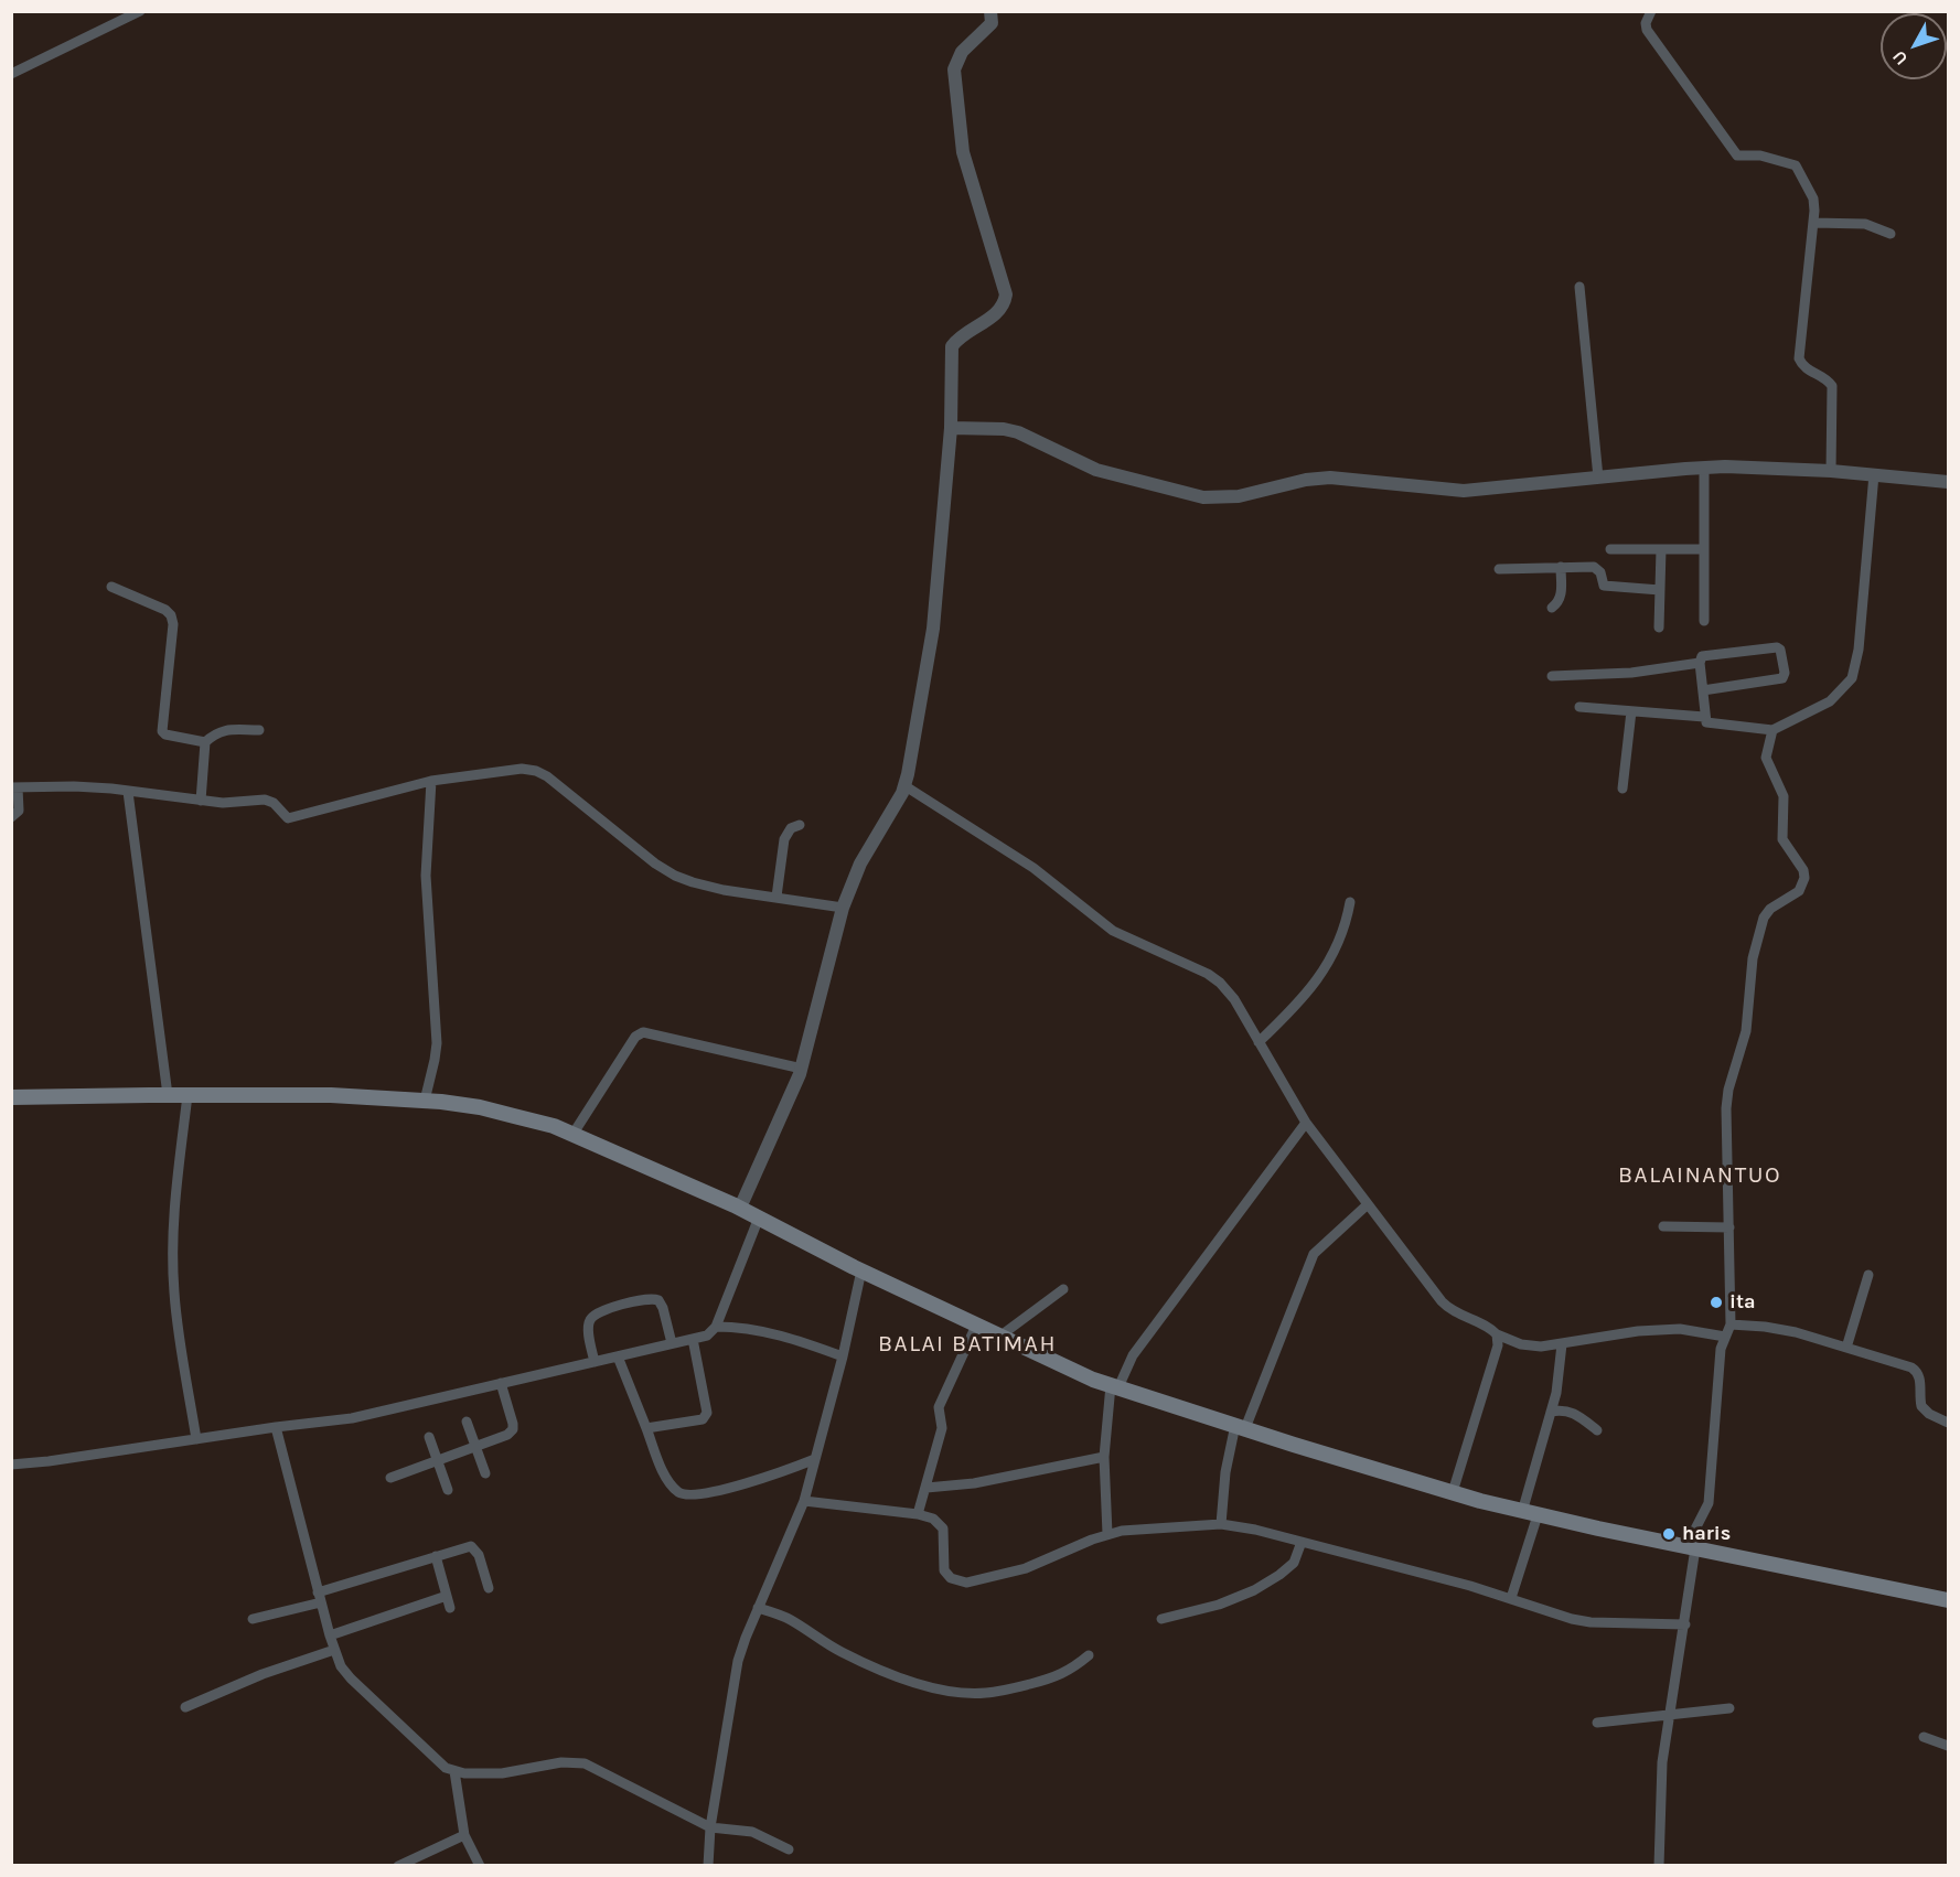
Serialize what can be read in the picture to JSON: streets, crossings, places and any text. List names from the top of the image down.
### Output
{
  "districts": ["BALAINANTUO", "BALAI BATIMAH"],
  "places": ["ita", "haris"],
  "north": "bottom left"
}
